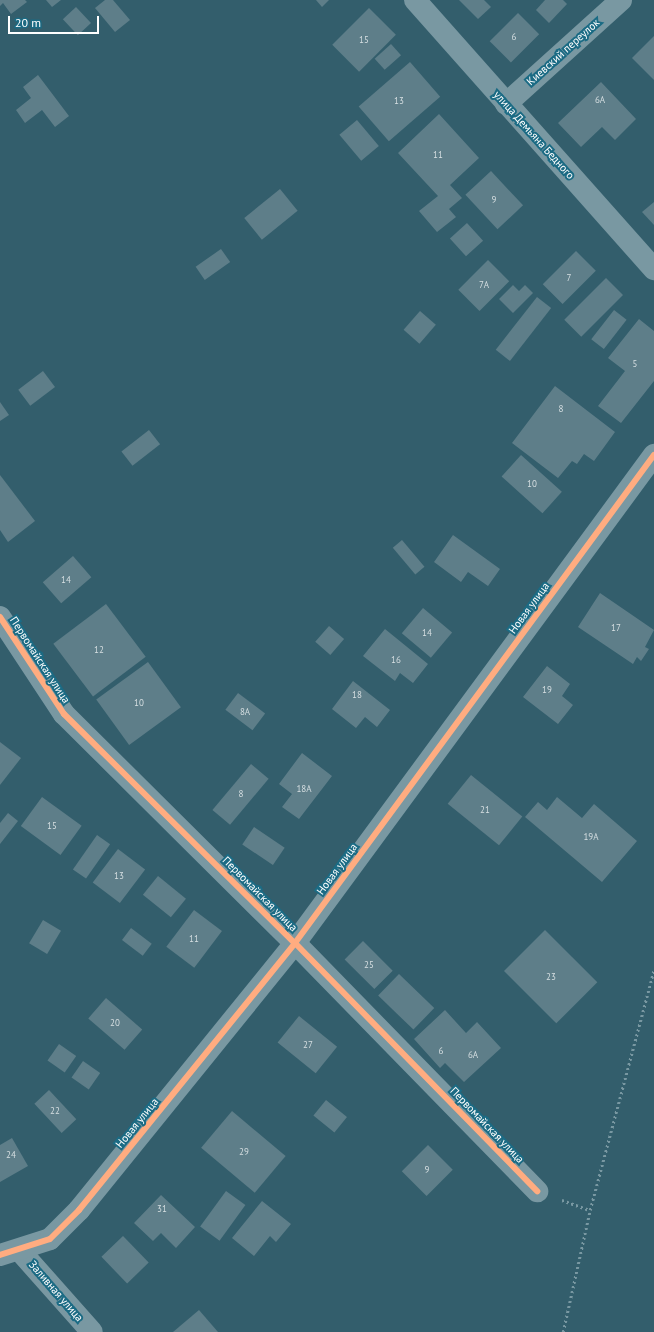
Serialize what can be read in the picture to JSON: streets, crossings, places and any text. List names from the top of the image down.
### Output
{
  "streets": {
    "street": [
      "Киевский переулок",
      "улица Демьяна Бедного",
      "Новая улица",
      "Первомайская улица",
      "Заливная улица"
    ]
  },
  "crossings": [
    ["Киевский переулок", "улица Демьяна Бедного"],
    ["Новая улица", "Первомайская улица"],
    ["Новая улица", "Заливная улица"]
  ],
  "house_numbers": [
    "6",
    "15",
    "6А",
    "13",
    "11",
    "9",
    "7",
    "7А",
    "5",
    "8",
    "10",
    "14",
    "17",
    "14",
    "12",
    "16",
    "19",
    "18",
    "10",
    "8А",
    "18А",
    "8",
    "21",
    "15",
    "19А",
    "13",
    "11",
    "25",
    "23",
    "20",
    "27",
    "6",
    "6А",
    "22",
    "29",
    "24",
    "9",
    "31"
  ],
  "scale_bar": "20 m"
}
